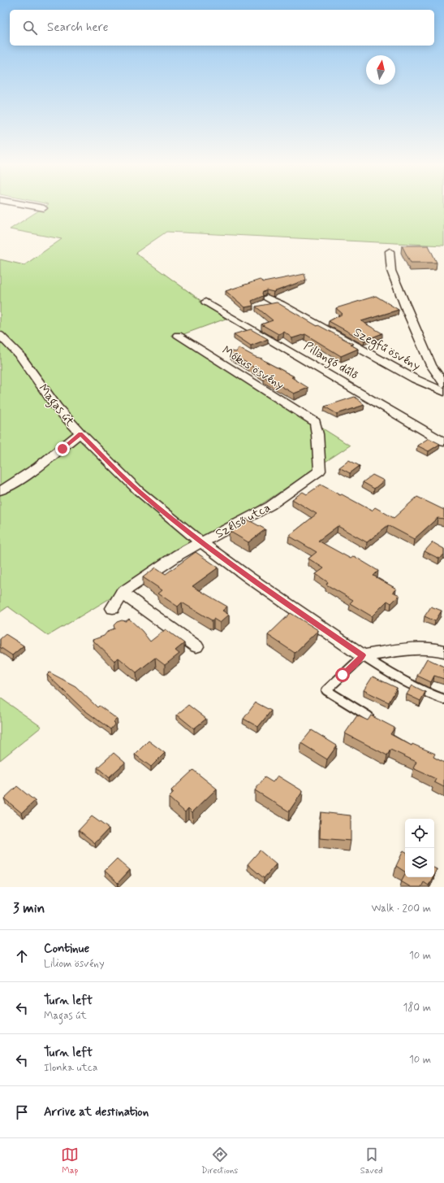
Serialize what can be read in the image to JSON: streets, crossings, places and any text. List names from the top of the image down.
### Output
{
  "streets": {
    "street": [
      "Szegfű ösvény",
      "Pillangó dűlő",
      "Mókus ösvény",
      "Magas út",
      "Szélső utca"
    ]
  },
  "crossings": [
    ["Mókus ösvény", "Szélső utca"],
    ["Magas út", "Szélső utca"]
  ],
  "north": "top",
  "page": {
    "search": "Search here",
    "heading": ["3 min", "Walk · 200 m"],
    "list": [
      ["Continue", "Liliom ösvény", "10 m"],
      ["Turn left", "Magas út", "180 m"],
      ["Turn left", "Ilonka utca", "10 m"],
      "Arrive at destination"
    ],
    "nav": ["Map", "Directions", "Saved"]
  }
}
